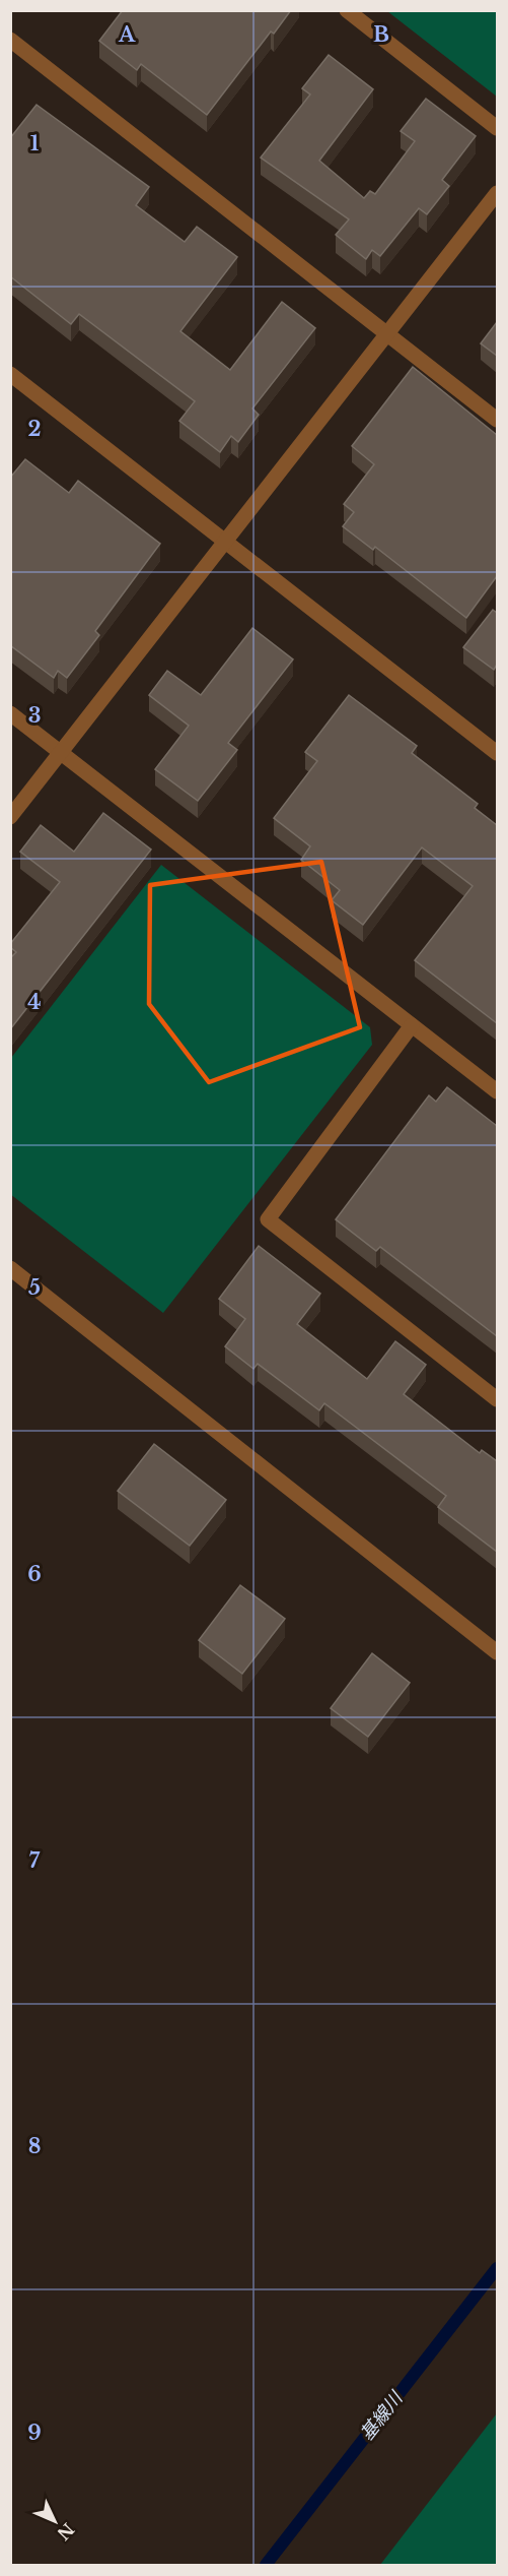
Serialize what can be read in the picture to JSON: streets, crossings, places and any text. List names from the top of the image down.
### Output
{
  "water": ["基線川"],
  "north": "bottom right",
  "grid": {
    "columns": ["A", "B"],
    "rows": [
      "1",
      "2",
      "3",
      "4",
      "5",
      "6",
      "7",
      "8",
      "9"
    ]
  }
}
